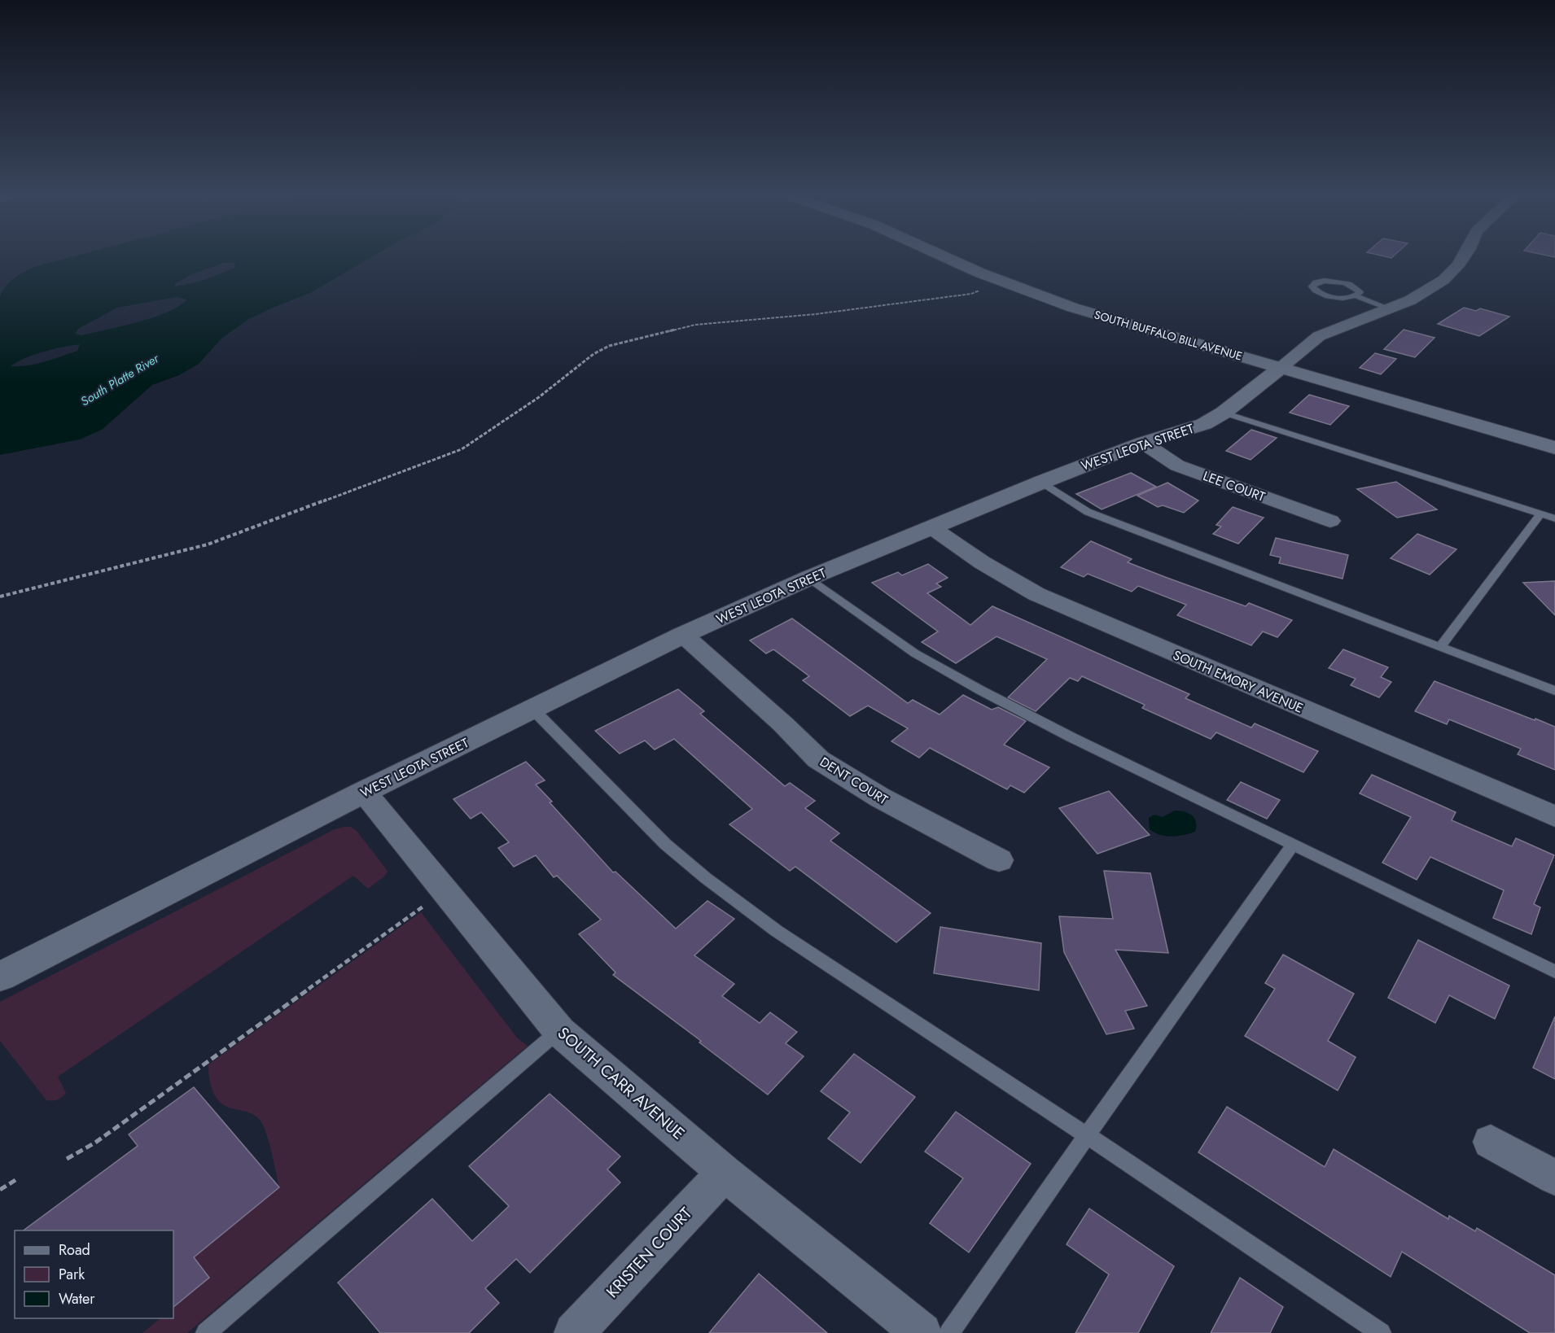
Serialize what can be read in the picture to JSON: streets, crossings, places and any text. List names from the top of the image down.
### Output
{
  "streets": {
    "street": [
      "SOUTH BUFFALO BILL AVENUE",
      "WEST LEOTA STREET",
      "LEE COURT",
      "SOUTH EMORY AVENUE",
      "DENT COURT",
      "SOUTH CARR AVENUE",
      "KRISTEN COURT"
    ]
  },
  "crossings": [
    ["SOUTH BUFFALO BILL AVENUE", "WEST LEOTA STREET"],
    ["WEST LEOTA STREET", "LEE COURT"],
    ["WEST LEOTA STREET", "SOUTH EMORY AVENUE"],
    ["WEST LEOTA STREET", "DENT COURT"],
    ["WEST LEOTA STREET", "SOUTH CARR AVENUE"],
    ["SOUTH CARR AVENUE", "KRISTEN COURT"]
  ],
  "water": ["South Platte River"],
  "legend": ["Road", "Park", "Water"]
}
